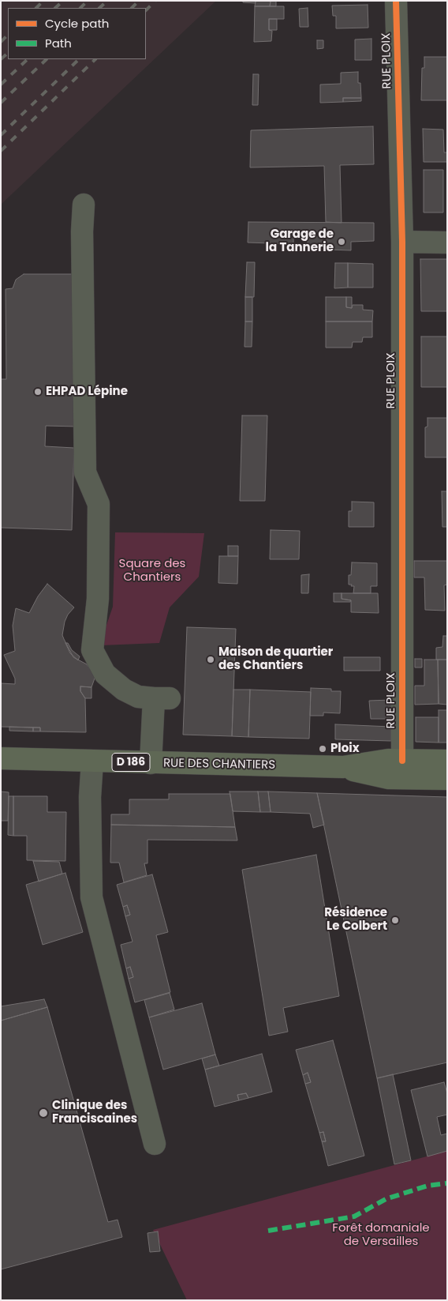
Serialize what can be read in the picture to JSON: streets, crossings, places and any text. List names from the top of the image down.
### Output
{
  "streets": {
    "main road": ["D 186", "RUE DES CHANTIERS"],
    "street": ["RUE PLOIX"]
  },
  "crossings": [
    ["RUE PLOIX", "RUE DES CHANTIERS"]
  ],
  "parks": ["Square des Chantiers", "Forêt domaniale de Versailles"],
  "places": [
    "Garage de la Tannerie",
    "EHPAD Lépine",
    "Maison de quartier des Chantiers",
    "Ploix",
    "Résidence Le Colbert",
    "Clinique des Franciscaines"
  ],
  "legend": ["Cycle path", "Path"]
}
